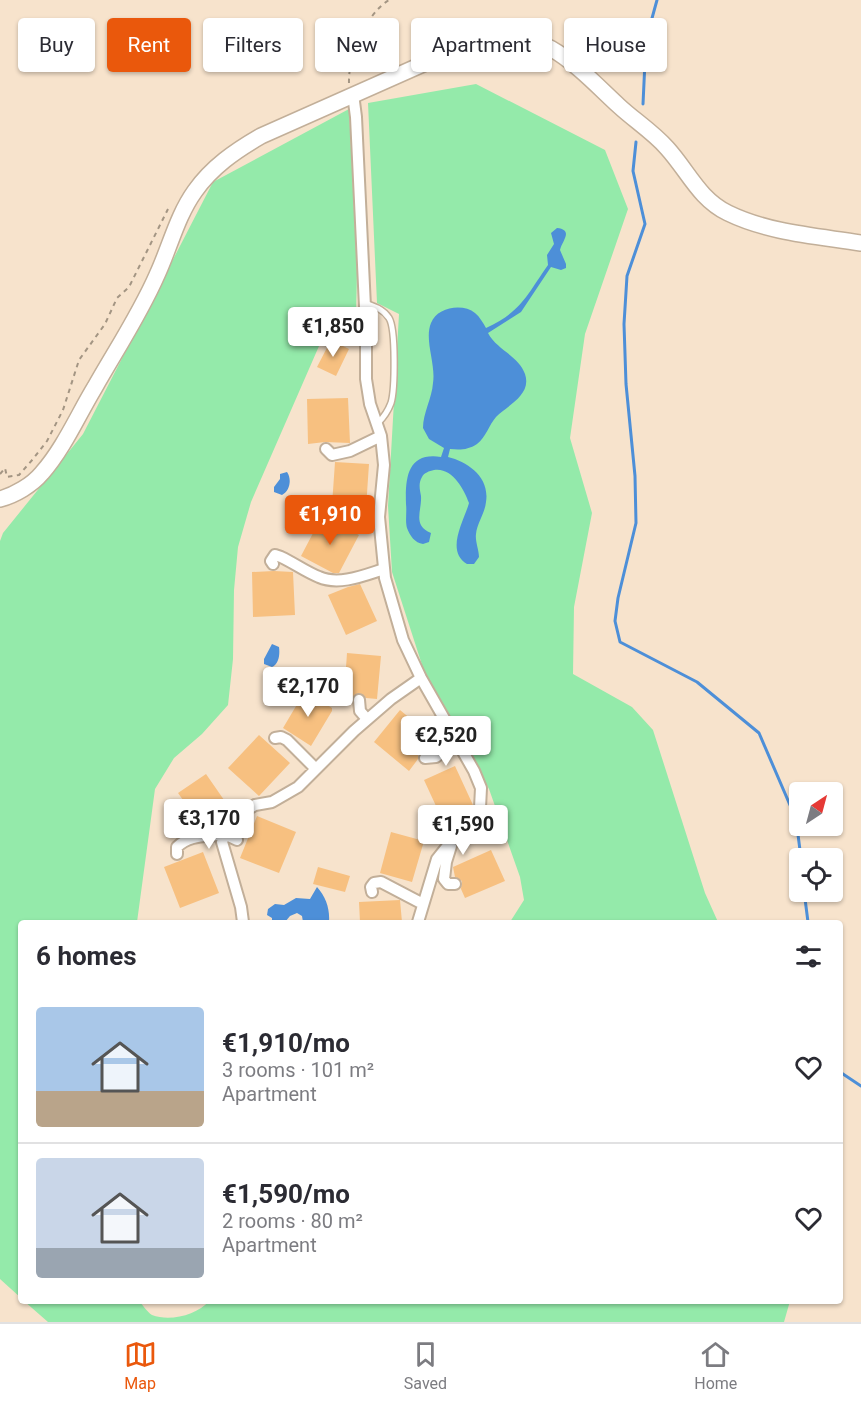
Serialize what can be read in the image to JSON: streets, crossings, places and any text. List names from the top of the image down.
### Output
{
  "north": "top right",
  "page": {
    "chip": [
      "Buy",
      "Rent",
      "Filters",
      "New",
      "Apartment",
      "House"
    ],
    "price": [
      "€1,850",
      "€1,910",
      "€2,170",
      "€2,520",
      "€3,170",
      "€1,590"
    ],
    "heading": "6 homes",
    "list": [
      {
        "name": "€1,910/mo",
        "note": "3 rooms · 101 m² · Apartment"
      },
      {
        "name": "€1,590/mo",
        "note": "2 rooms · 80 m² · Apartment"
      }
    ],
    "tabs": ["Map", "Saved", "Home"]
  }
}
